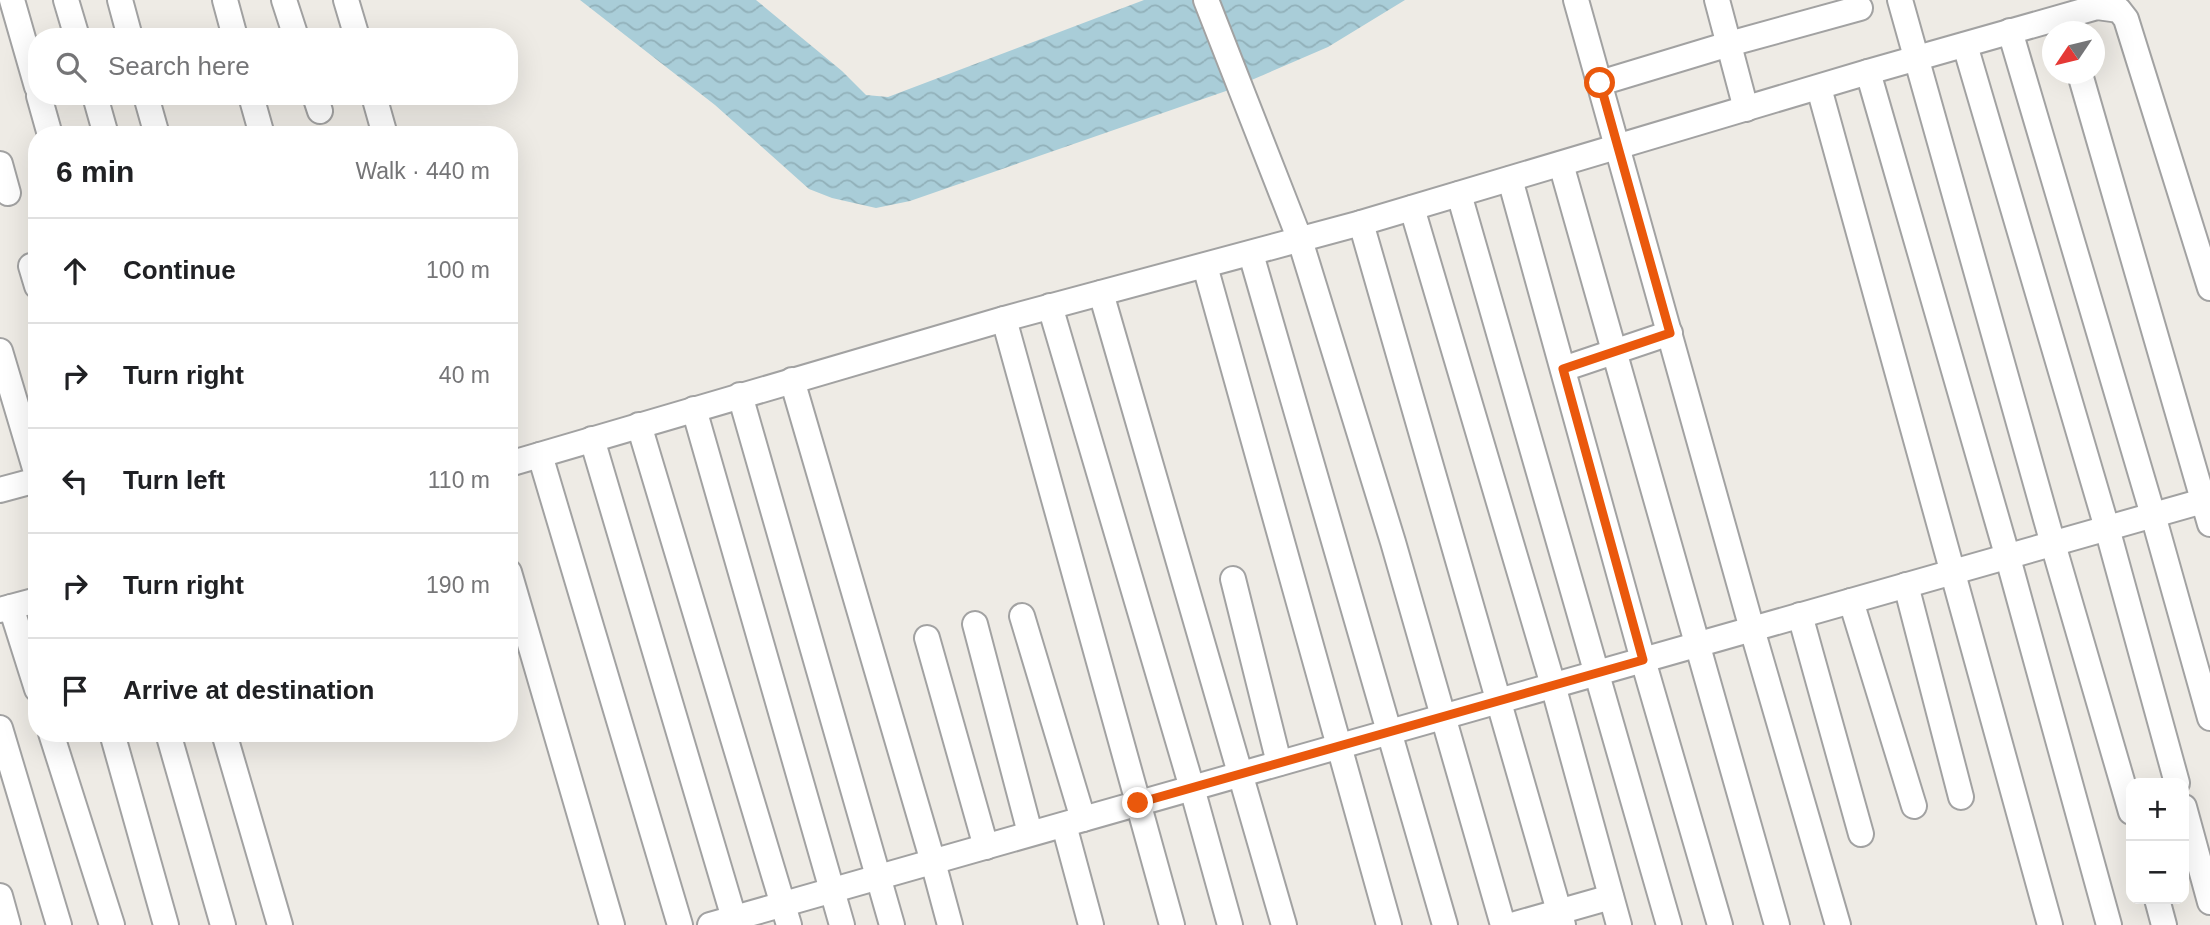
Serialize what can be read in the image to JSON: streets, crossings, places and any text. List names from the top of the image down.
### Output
{
  "north": "bottom left",
  "page": {
    "search": "Search here",
    "heading": ["6 min", "Walk · 440 m"],
    "list": [
      ["Continue", "100 m"],
      ["Turn right", "40 m"],
      ["Turn left", "110 m"],
      ["Turn right", "190 m"],
      "Arrive at destination"
    ],
    "map_buttons": ["+", "−"]
  }
}
